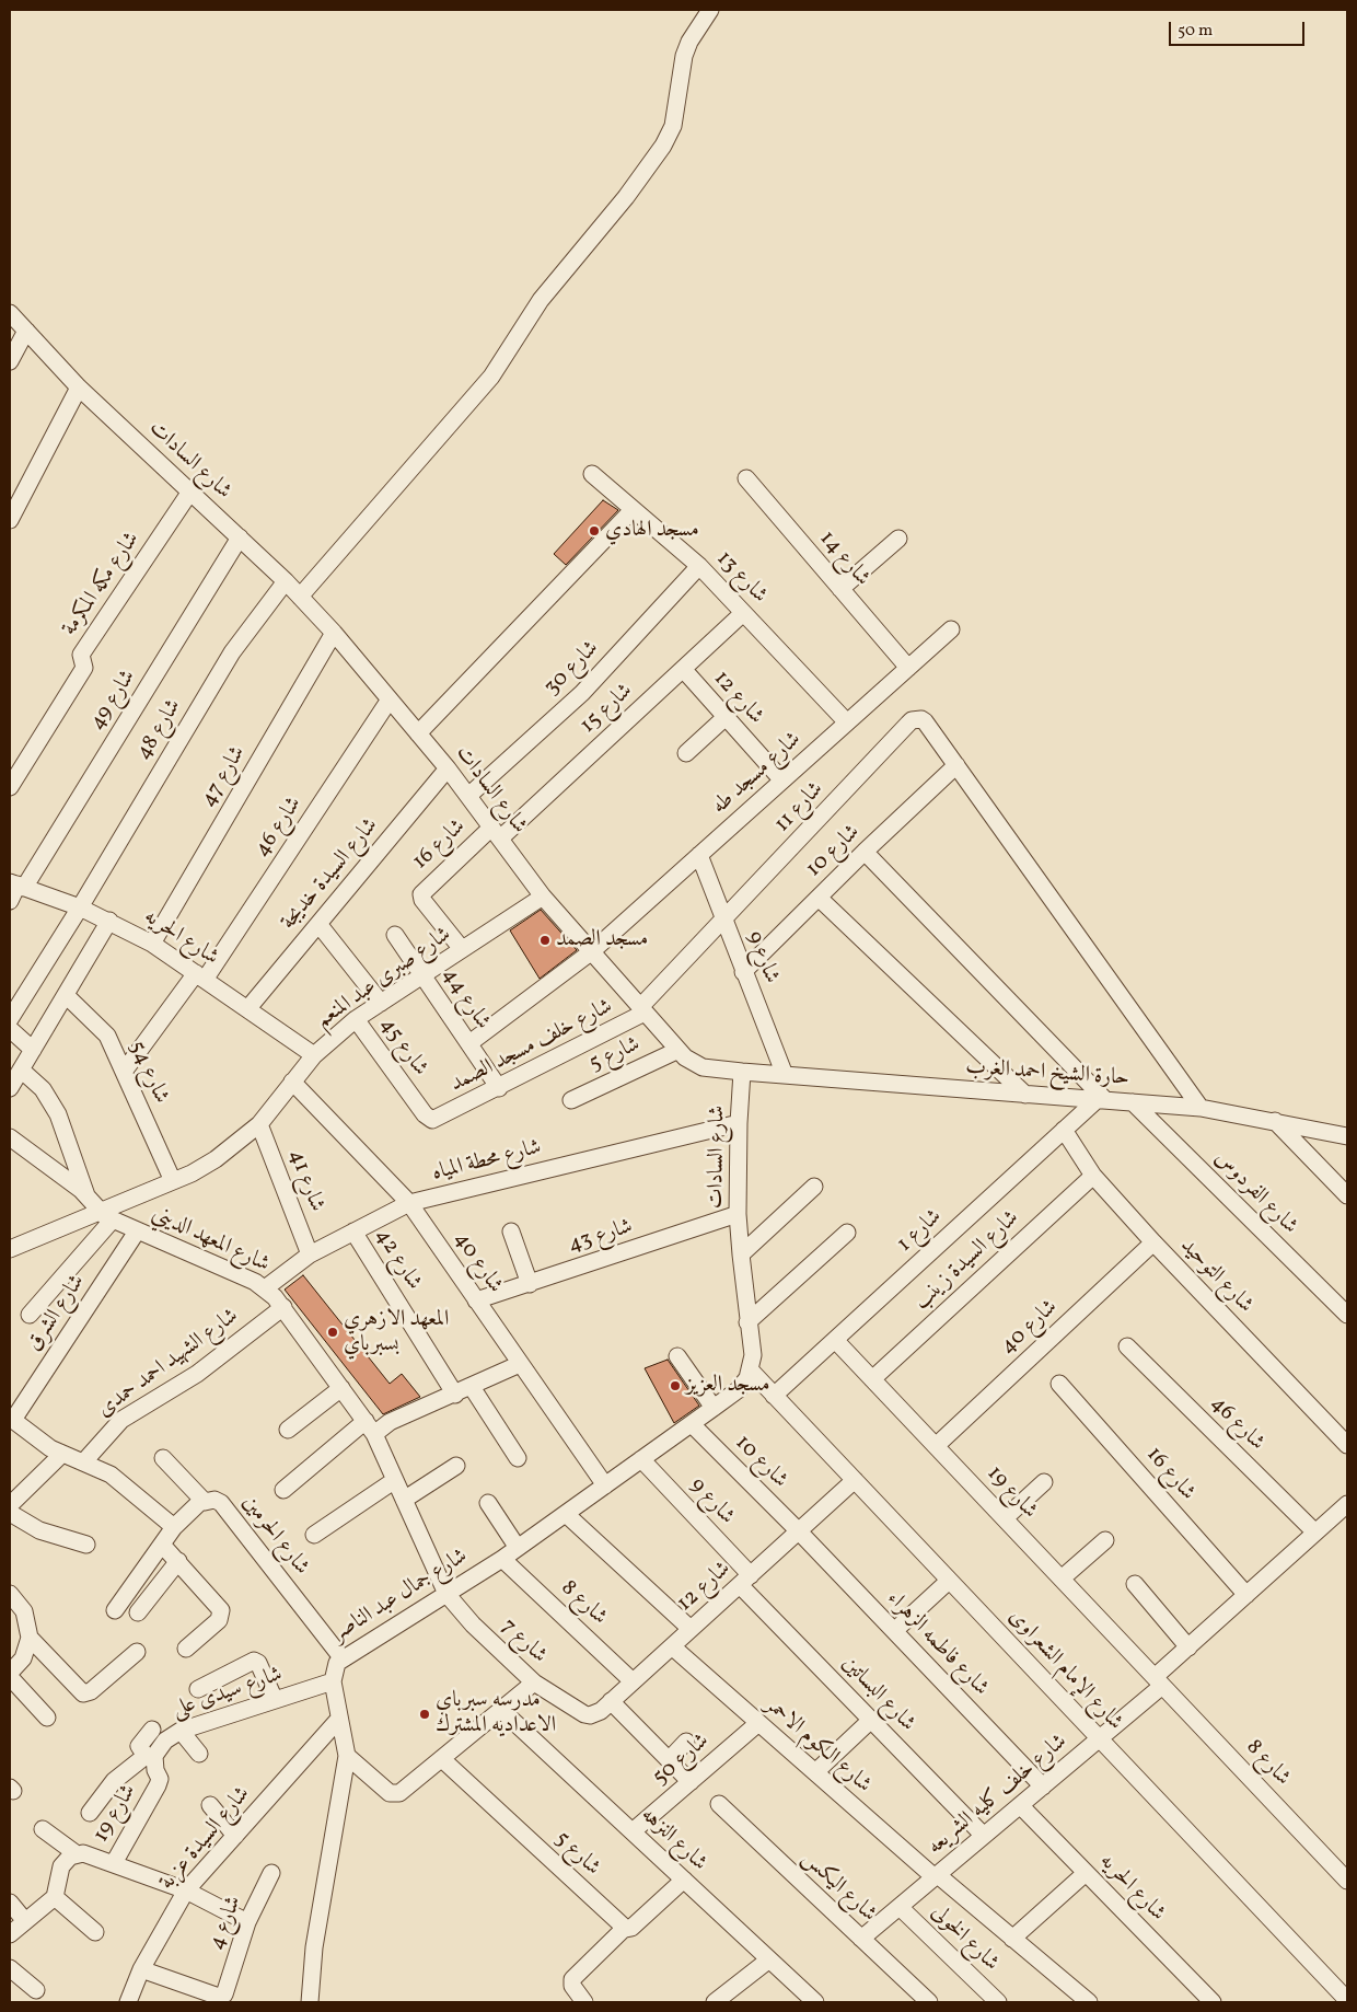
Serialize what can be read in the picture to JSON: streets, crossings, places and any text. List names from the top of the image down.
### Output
{
  "streets": {
    "street": [
      "شارع السادات",
      "شارع 14",
      "شارع 13",
      "شارع مكه المكرمة",
      "شارع 30",
      "شارع 12",
      "شارع 49",
      "شارع 15",
      "شارع 48",
      "شارع مسجد طه",
      "شارع 47",
      "شارع 11",
      "شارع 46",
      "شارع 16",
      "شارع 10",
      "شارع السيدة خديجة",
      "شارع الحريه",
      "شارع 9",
      "شارع صبرى عبد المنعم",
      "شارع 44",
      "شارع خلف مسجد الصمد",
      "شارع 45",
      "شارع 5",
      "شارع 54",
      "حارة الشيخ احمد الغرب",
      "شارع محطة المياه",
      "شارع 41",
      "شارع الفردوس",
      "شارع 1",
      "شارع 43",
      "شارع المعهد الديني",
      "شارع 42",
      "شارع السيدة زينب",
      "شارع 40",
      "شارع التوحيد",
      "شارع الشرق",
      "شارع الشهيد احمد حمدى",
      "شارع 19",
      "شارع الحرمين",
      "شارع جمال عبد الناصر",
      "شارع 8",
      "شارع 7",
      "شارع فاطمه الزهراء",
      "شارع الإمام الشعراوى",
      "شارع سيدى على",
      "شارع البساتين",
      "شارع الكوم الاحمر",
      "شارع 50",
      "شارع خلف كليه الشريعه",
      "شارع السيدة عزبة",
      "شارع النزهه",
      "شارع اليكس",
      "شارع 4",
      "شارع الخولى"
    ]
  },
  "crossings": [
    ["شارع السادات", "شارع مكه المكرمة"],
    ["شارع السادات", "شارع 30"],
    ["شارع السادات", "شارع 49"],
    ["شارع السادات", "شارع 15"],
    ["شارع السادات", "شارع 48"],
    ["شارع السادات", "شارع مسجد طه"],
    ["شارع السادات", "شارع 47"],
    ["شارع السادات", "شارع 11"],
    ["شارع السادات", "شارع 46"],
    ["شارع السادات", "شارع 16"],
    ["شارع السادات", "شارع السيدة خديجة"],
    ["شارع السادات", "شارع صبرى عبد المنعم"],
    ["شارع السادات", "شارع خلف مسجد الصمد"],
    ["شارع السادات", "شارع 5"],
    ["شارع السادات", "حارة الشيخ احمد الغرب"],
    ["شارع السادات", "شارع محطة المياه"],
    ["شارع السادات", "شارع 43"],
    ["شارع السادات", "شارع جمال عبد الناصر"],
    ["شارع السادات", "شارع الإمام الشعراوى"],
    ["شارع 14", "شارع مسجد طه"],
    ["شارع 13", "شارع 30"],
    ["شارع 13", "شارع 15"],
    ["شارع 13", "شارع مسجد طه"],
    ["شارع 12", "شارع 15"],
    ["شارع 12", "شارع مسجد طه"],
    ["شارع 12", "شارع 10"],
    ["شارع 12", "شارع 9"],
    ["شارع 12", "شارع 8"],
    ["شارع 12", "شارع 7"],
    ["شارع 12", "شارع فاطمه الزهراء"],
    ["شارع 12", "شارع الإمام الشعراوى"],
    ["شارع 12", "شارع البساتين"],
    ["شارع 12", "شارع الكوم الاحمر"],
    ["شارع 49", "شارع الحريه"],
    ["شارع 15", "شارع 16"],
    ["شارع 48", "شارع الحريه"],
    ["شارع مسجد طه", "شارع 9"],
    ["شارع مسجد طه", "شارع 44"],
    ["شارع 47", "شارع الحريه"],
    ["شارع 11", "شارع 10"],
    ["شارع 11", "شارع 9"],
    ["شارع 11", "شارع خلف مسجد الصمد"],
    ["شارع 46", "شارع الحريه"],
    ["شارع 46", "شارع 54"],
    ["شارع 46", "شارع خلف كليه الشريعه"],
    ["شارع 16", "شارع صبرى عبد المنعم"],
    ["شارع 16", "شارع خلف كليه الشريعه"],
    ["شارع 10", "شارع 9"],
    ["شارع 10", "شارع جمال عبد الناصر"],
    ["شارع 10", "شارع فاطمه الزهراء"],
    ["شارع السيدة خديجة", "شارع الحريه"],
    ["شارع الحريه", "شارع صبرى عبد المنعم"],
    ["شارع الحريه", "شارع خلف كليه الشريعه"],
    ["شارع 9", "حارة الشيخ احمد الغرب"],
    ["شارع 9", "شارع جمال عبد الناصر"],
    ["شارع 9", "شارع البساتين"],
    ["شارع صبرى عبد المنعم", "شارع 44"],
    ["شارع صبرى عبد المنعم", "شارع 45"],
    ["شارع صبرى عبد المنعم", "شارع 54"],
    ["شارع صبرى عبد المنعم", "شارع 41"],
    ["شارع صبرى عبد المنعم", "شارع المعهد الديني"],
    ["شارع صبرى عبد المنعم", "شارع 40"],
    ["شارع 44", "شارع خلف مسجد الصمد"],
    ["شارع خلف مسجد الصمد", "شارع 45"],
    ["حارة الشيخ احمد الغرب", "شارع الفردوس"],
    ["حارة الشيخ احمد الغرب", "شارع 1"],
    ["شارع محطة المياه", "شارع 41"],
    ["شارع محطة المياه", "شارع المعهد الديني"],
    ["شارع محطة المياه", "شارع 42"],
    ["شارع محطة المياه", "شارع 40"],
    ["شارع 1", "شارع التوحيد"],
    ["شارع 1", "شارع 19"],
    ["شارع 1", "شارع الإمام الشعراوى"],
    ["شارع 43", "شارع 40"],
    ["شارع المعهد الديني", "شارع الشرق"],
    ["شارع المعهد الديني", "شارع الشهيد احمد حمدى"],
    ["شارع المعهد الديني", "شارع جمال عبد الناصر"],
    ["شارع المعهد الديني", "شارع 7"],
    ["شارع السيدة زينب", "شارع التوحيد"],
    ["شارع السيدة زينب", "شارع 19"],
    ["شارع 40", "شارع التوحيد"],
    ["شارع 40", "شارع 19"],
    ["شارع 40", "شارع جمال عبد الناصر"],
    ["شارع 19", "شارع 8"],
    ["شارع 19", "شارع سيدى على"],
    ["شارع 19", "شارع خلف كليه الشريعه"],
    ["شارع الحرمين", "شارع جمال عبد الناصر"],
    ["شارع جمال عبد الناصر", "شارع 8"],
    ["شارع جمال عبد الناصر", "شارع 7"],
    ["شارع جمال عبد الناصر", "شارع الإمام الشعراوى"],
    ["شارع جمال عبد الناصر", "شارع سيدى على"],
    ["شارع جمال عبد الناصر", "شارع السيدة عزبة"],
    ["شارع 8", "شارع خلف كليه الشريعه"],
    ["شارع فاطمه الزهراء", "شارع خلف كليه الشريعه"],
    ["شارع الإمام الشعراوى", "شارع خلف كليه الشريعه"],
    ["شارع البساتين", "شارع خلف كليه الشريعه"],
    ["شارع الكوم الاحمر", "شارع 50"],
    ["شارع الكوم الاحمر", "شارع خلف كليه الشريعه"],
    ["شارع 50", "شارع النزهه"],
    ["شارع خلف كليه الشريعه", "شارع اليكس"],
    ["شارع خلف كليه الشريعه", "شارع الخولى"],
    ["شارع السيدة عزبة", "شارع 4"]
  ],
  "places": [
    "مسجد الهادي",
    "مسجد الصمد",
    "المعهد الازهري بسبرباي",
    "مسجد العزيز",
    "مدرسه سبرباي الاعداديه المشترك"
  ],
  "scale_bar": "50 m"
}
